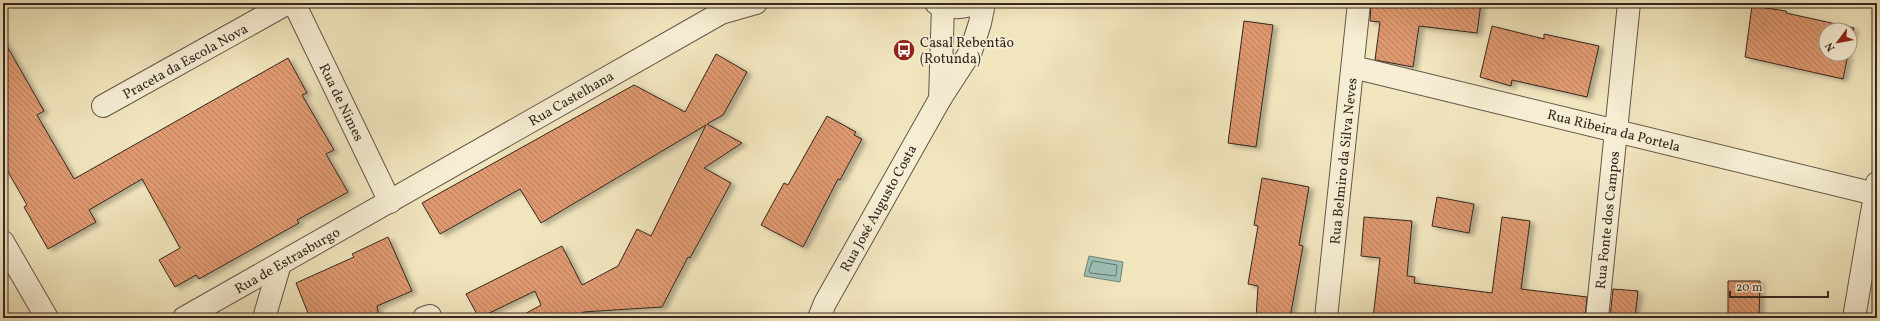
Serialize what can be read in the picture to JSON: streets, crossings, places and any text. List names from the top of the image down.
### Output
{
  "streets": {
    "street": [
      "Praceta da Escola Nova",
      "Rua Castelhana",
      "Rua de Nimes",
      "Rua Ribeira da Portela",
      "Rua Belmiro da Silva Neves",
      "Rua José Augusto Costa",
      "Rua Fonte dos Campos",
      "Rua de Estrasburgo"
    ]
  },
  "crossings": [
    ["Rua Castelhana", "Rua de Nimes"],
    ["Rua Castelhana", "Rua de Estrasburgo"],
    ["Rua de Nimes", "Rua de Estrasburgo"],
    ["Rua Ribeira da Portela", "Rua Belmiro da Silva Neves"],
    ["Rua Ribeira da Portela", "Rua Fonte dos Campos"]
  ],
  "places": {
    "bus stop": ["Casal Rebentão (Rotunda)"]
  },
  "scale_bar": "20 m",
  "north": "bottom left"
}
